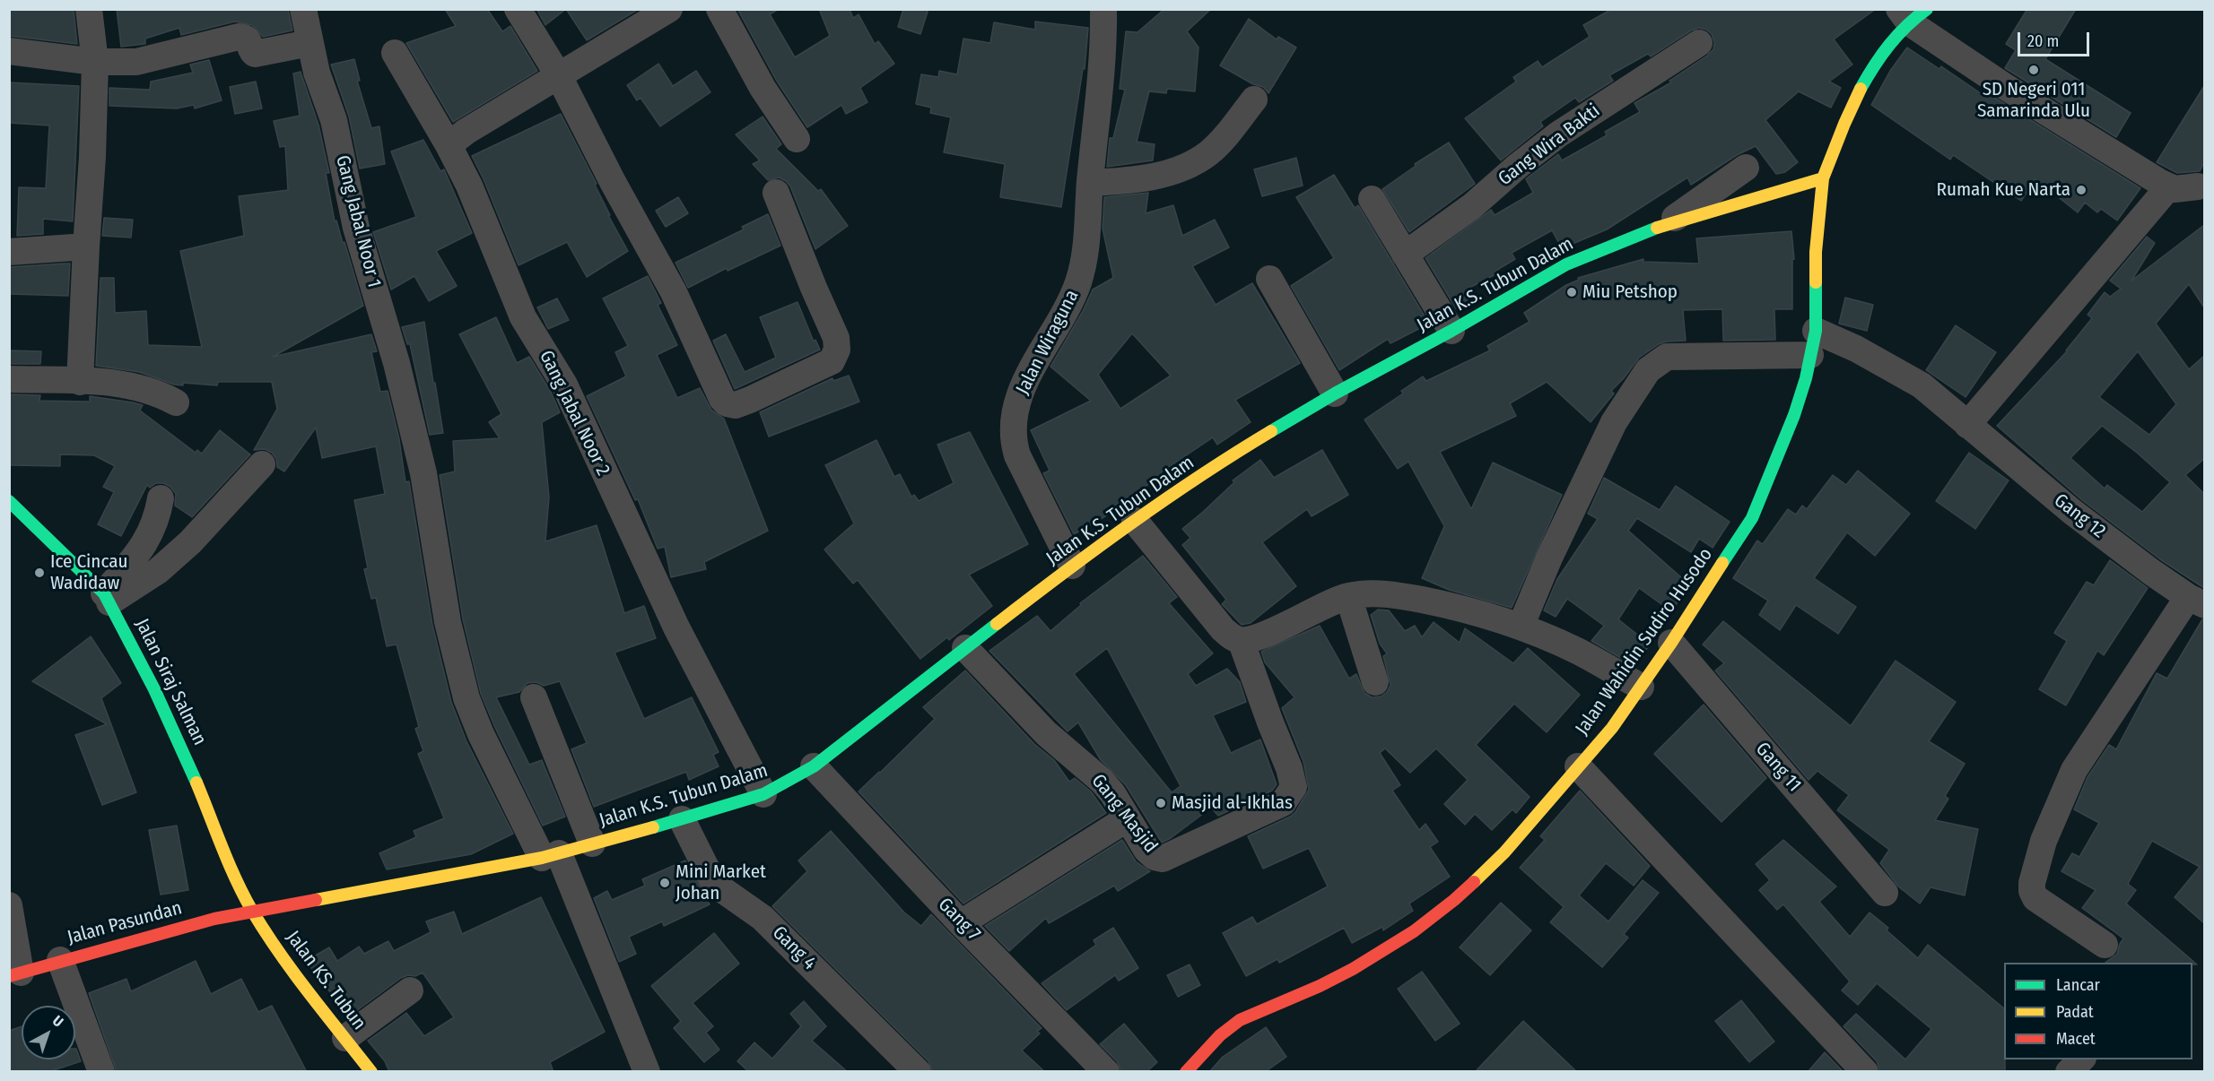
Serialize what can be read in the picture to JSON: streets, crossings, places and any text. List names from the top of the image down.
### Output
{
  "streets": {
    "street": [
      "Gang Wira Bakti",
      "Gang Jabal Noor 1",
      "Jalan K.S. Tubun Dalam",
      "Jalan Wiraguna",
      "Gang Jabal Noor 2",
      "Gang 12",
      "Jalan Wahidin Sudiro Husodo",
      "Jalan Siraj Salman",
      "Gang 11",
      "Gang Masjid",
      "Gang 7",
      "Jalan Pasundan",
      "Gang 4",
      "Jalan KS. Tubun"
    ]
  },
  "crossings": [
    ["Gang Jabal Noor 1", "Jalan K.S. Tubun Dalam"],
    ["Jalan K.S. Tubun Dalam", "Jalan Wiraguna"],
    ["Jalan K.S. Tubun Dalam", "Gang Jabal Noor 2"],
    ["Jalan K.S. Tubun Dalam", "Jalan Wahidin Sudiro Husodo"],
    ["Jalan K.S. Tubun Dalam", "Jalan Siraj Salman"],
    ["Jalan K.S. Tubun Dalam", "Gang Masjid"],
    ["Jalan K.S. Tubun Dalam", "Gang 7"],
    ["Jalan K.S. Tubun Dalam", "Jalan Pasundan"],
    ["Jalan K.S. Tubun Dalam", "Gang 4"],
    ["Jalan K.S. Tubun Dalam", "Jalan KS. Tubun"],
    ["Gang 12", "Jalan Wahidin Sudiro Husodo"],
    ["Jalan Wahidin Sudiro Husodo", "Gang 11"],
    ["Jalan Siraj Salman", "Jalan Pasundan"],
    ["Jalan Siraj Salman", "Jalan KS. Tubun"],
    ["Jalan Pasundan", "Jalan KS. Tubun"]
  ],
  "places": [
    "SD Negeri 011 Samarinda Ulu",
    "Rumah Kue Narta",
    "Miu Petshop",
    "Ice Cincau Wadidaw",
    "Masjid al-Ikhlas",
    "Mini Market Johan"
  ],
  "legend": ["Lancar", "Padat", "Macet"],
  "scale_bar": "20 m",
  "north": "top right"
}
